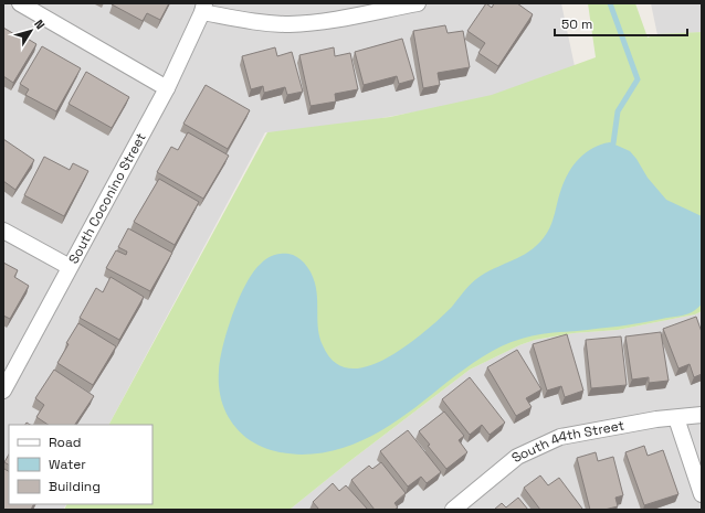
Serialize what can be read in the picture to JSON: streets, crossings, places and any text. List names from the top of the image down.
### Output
{
  "streets": {
    "street": ["South Coconino Street", "South 44th Street"]
  },
  "legend": ["Road", "Water", "Building"],
  "scale_bar": "50 m",
  "north": "top right"
}
